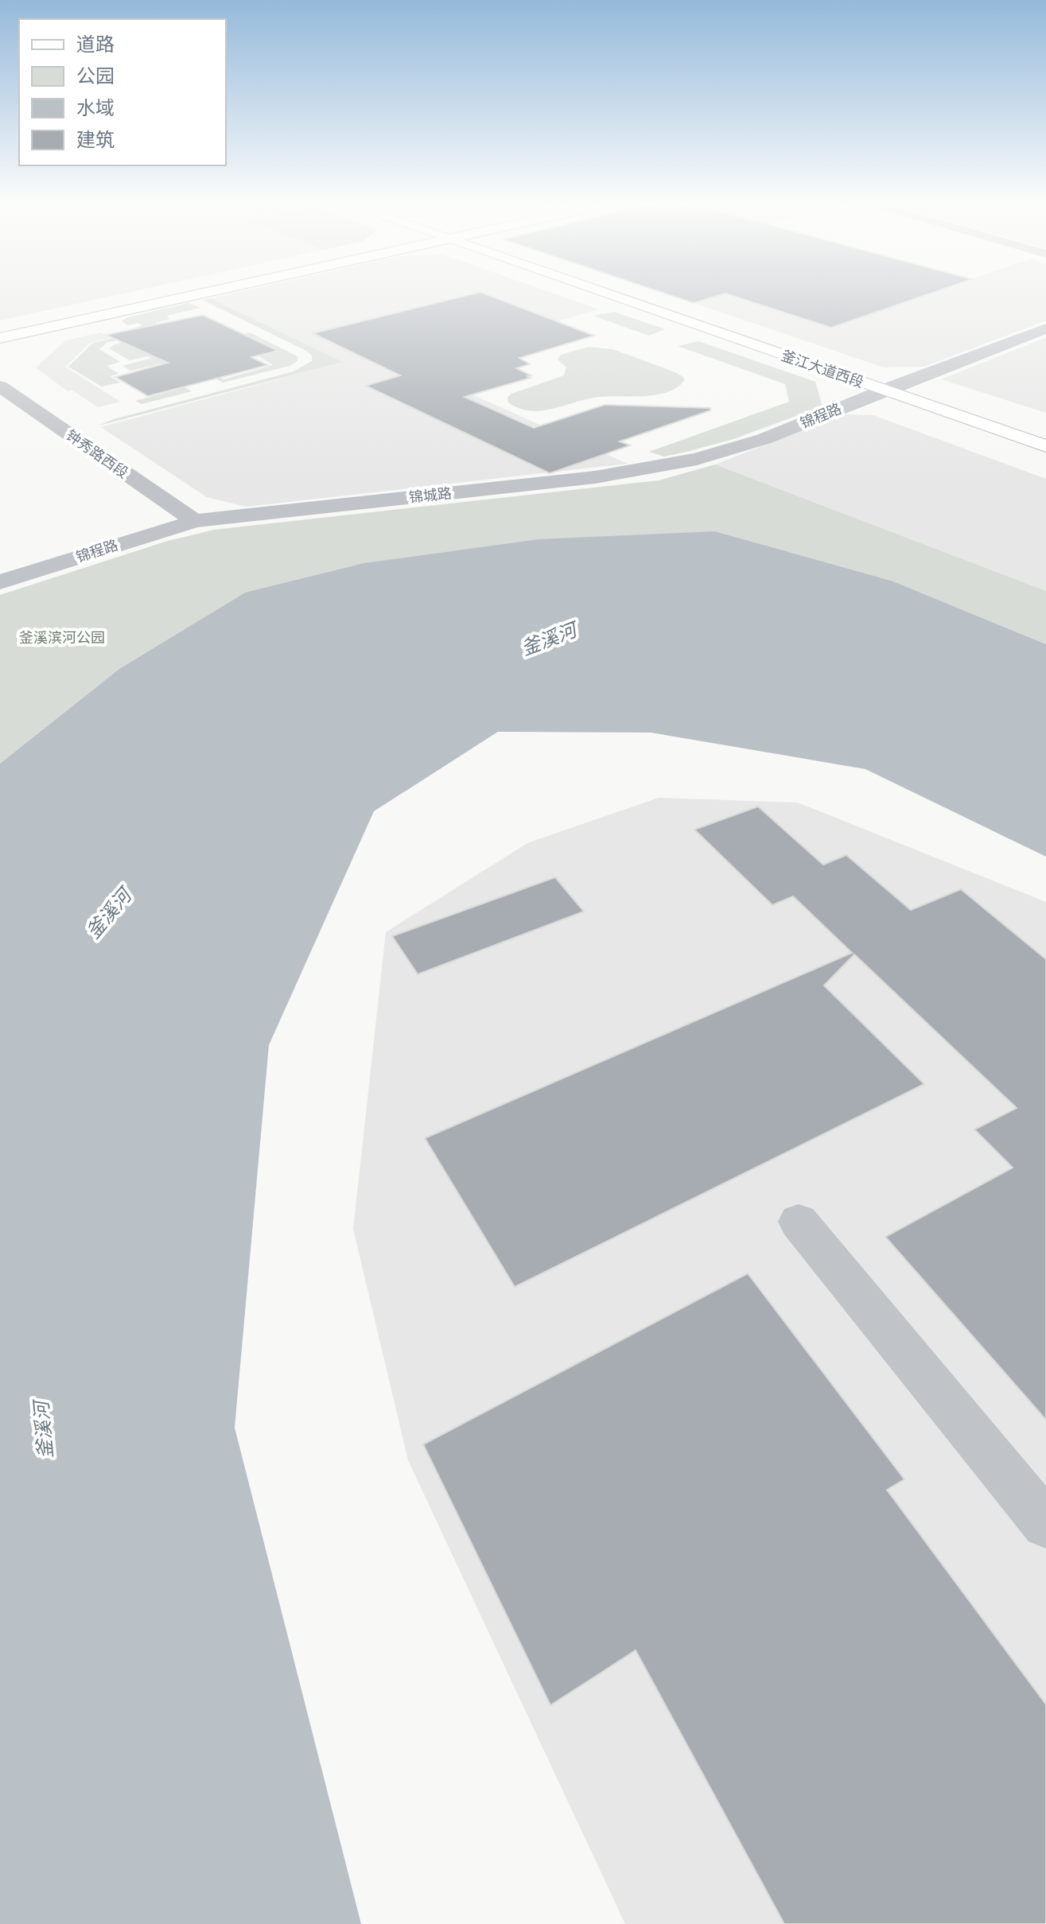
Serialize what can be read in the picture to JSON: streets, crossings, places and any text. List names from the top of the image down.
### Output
{
  "streets": {
    "main road": ["釜江大道西段"],
    "street": ["锦程路", "钟秀路西段", "锦城路"]
  },
  "crossings": [
    ["釜江大道西段", "锦程路"],
    ["锦程路", "钟秀路西段"],
    ["锦程路", "锦城路"],
    ["钟秀路西段", "锦城路"]
  ],
  "water": ["釜溪河"],
  "parks": ["釜溪滨河公园"],
  "legend": [
    "道路",
    "公园",
    "水域",
    "建筑"
  ]
}
